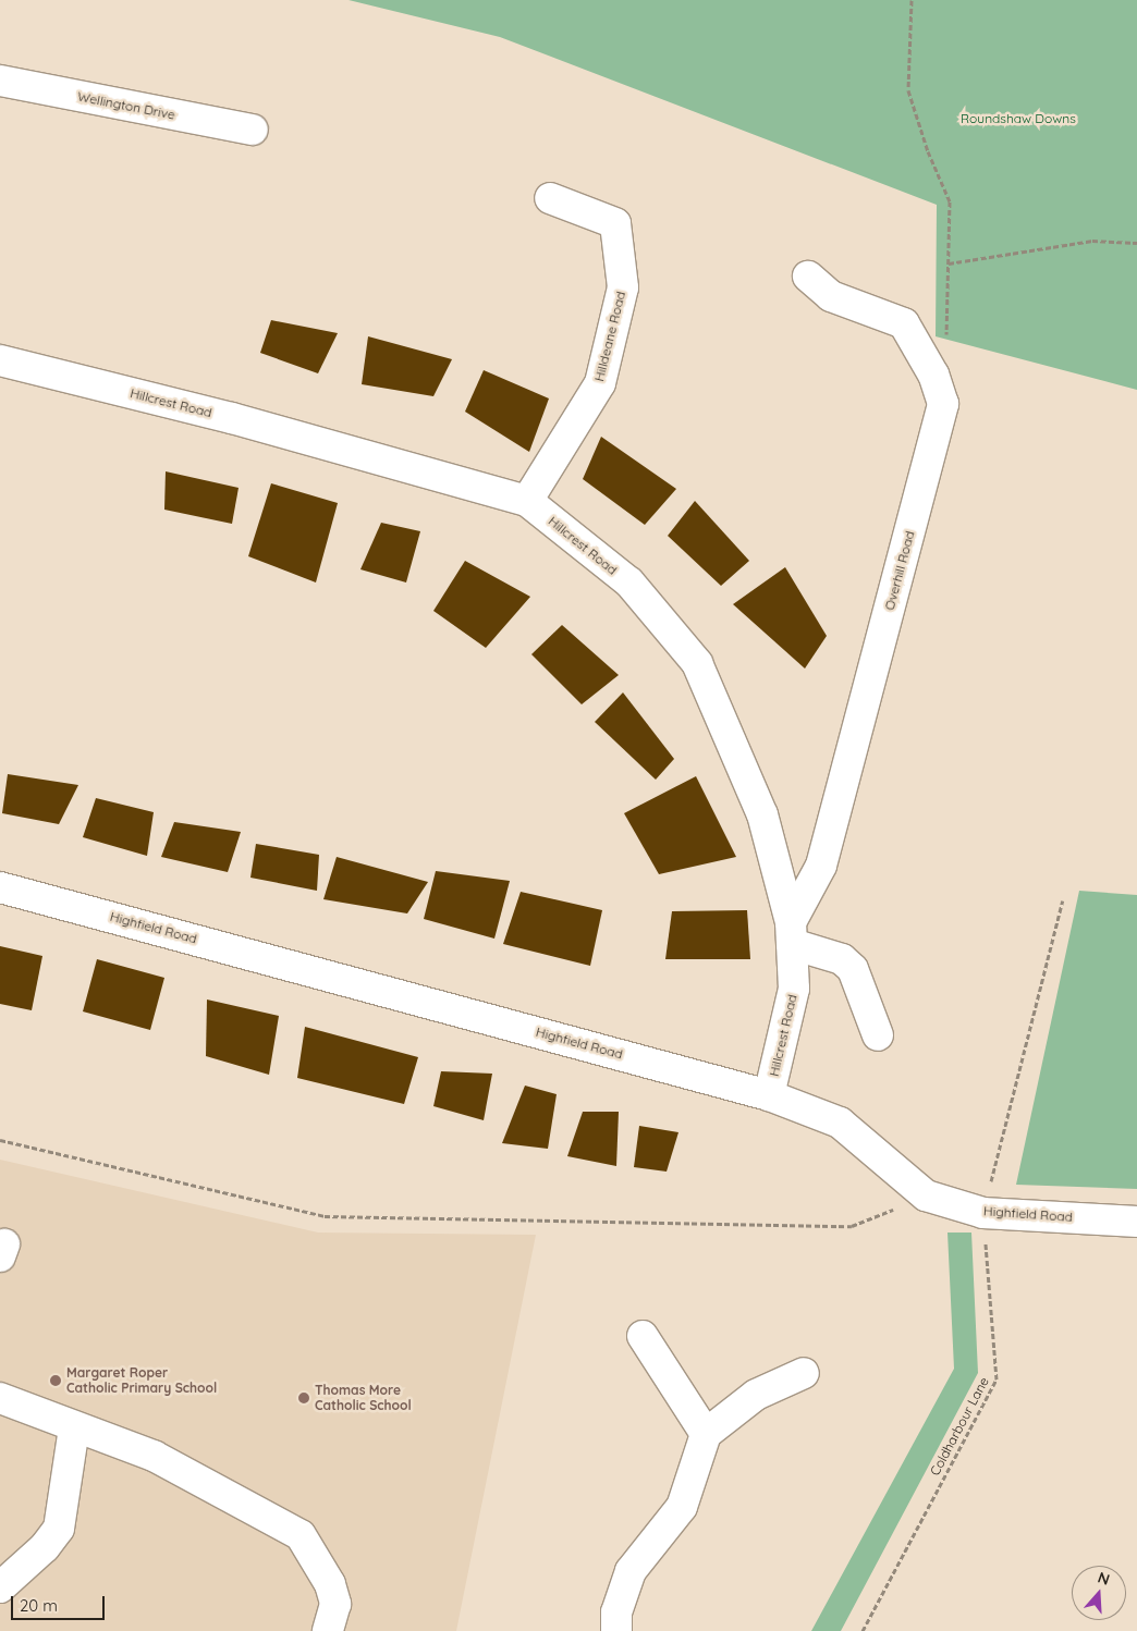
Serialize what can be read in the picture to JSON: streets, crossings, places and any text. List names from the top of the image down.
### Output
{
  "streets": {
    "street": [
      "Wellington Drive",
      "Hilldeane Road",
      "Hillcrest Road",
      "Overhill Road",
      "Highfield Road"
    ],
    "path": ["Coldharbour Lane"]
  },
  "crossings": [
    ["Hilldeane Road", "Hillcrest Road"],
    ["Hillcrest Road", "Overhill Road"],
    ["Hillcrest Road", "Highfield Road"],
    ["Highfield Road", "Coldharbour Lane"]
  ],
  "parks": ["Roundshaw Downs"],
  "places": ["Margaret Roper Catholic Primary School", "Thomas More Catholic School"],
  "scale_bar": "20 m",
  "north": "top"
}
